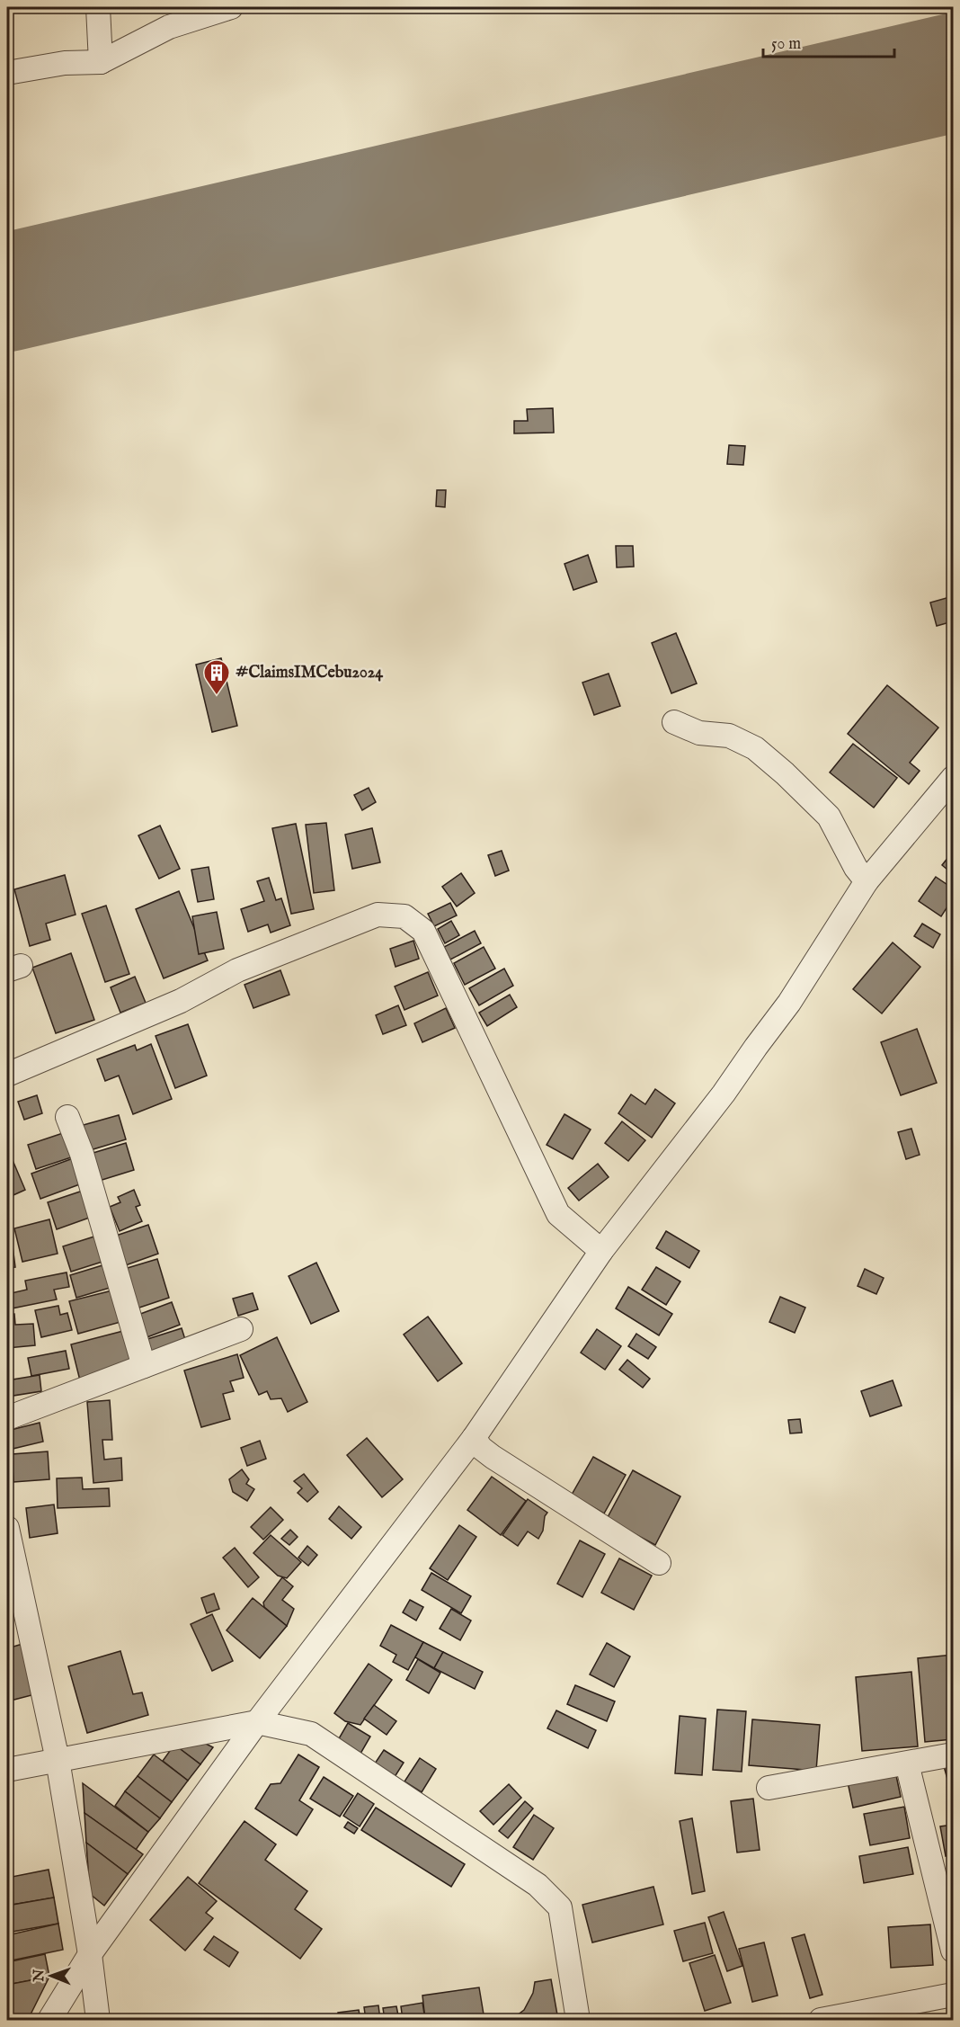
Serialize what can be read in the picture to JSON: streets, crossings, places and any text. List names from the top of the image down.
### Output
{
  "places": {
    "building": ["#ClaimsIMCebu2024"]
  },
  "scale_bar": "50 m",
  "north": "left"
}
